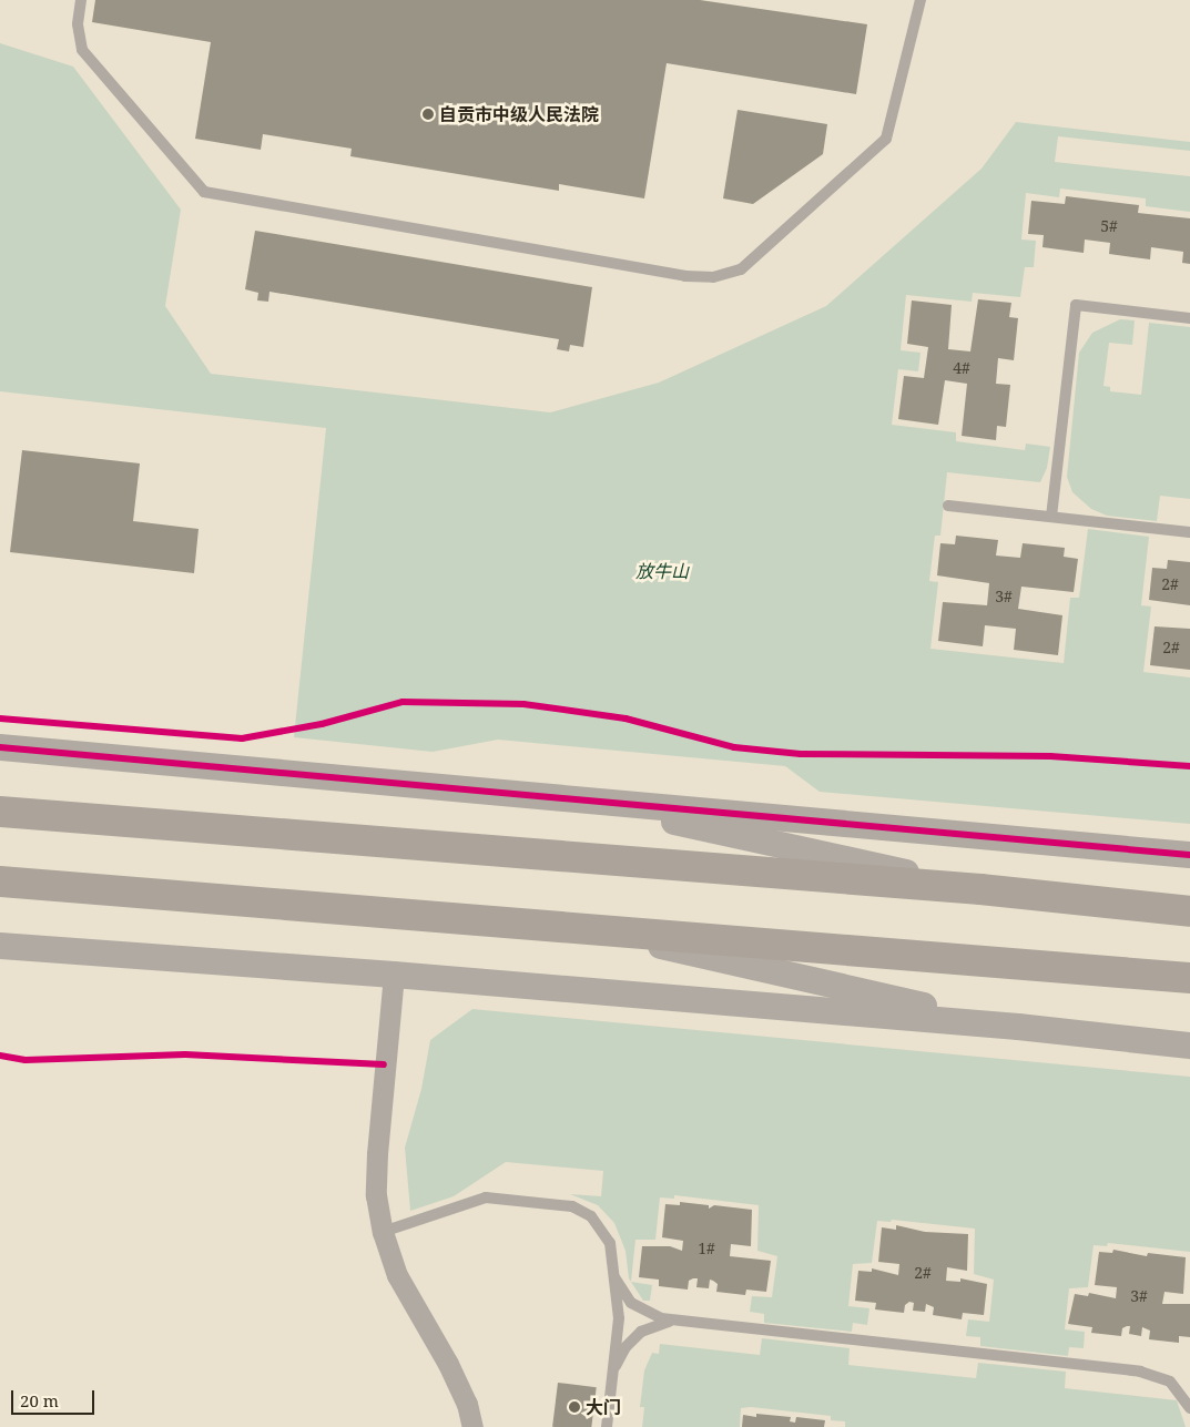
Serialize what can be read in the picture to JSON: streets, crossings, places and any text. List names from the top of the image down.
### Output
{
  "parks": ["放牛山"],
  "places": ["自贡市中级人民法院", "大门"],
  "house_numbers": [
    "5#",
    "4#",
    "2#",
    "3#",
    "2#",
    "1#",
    "2#",
    "3#"
  ],
  "scale_bar": "20 m"
}
